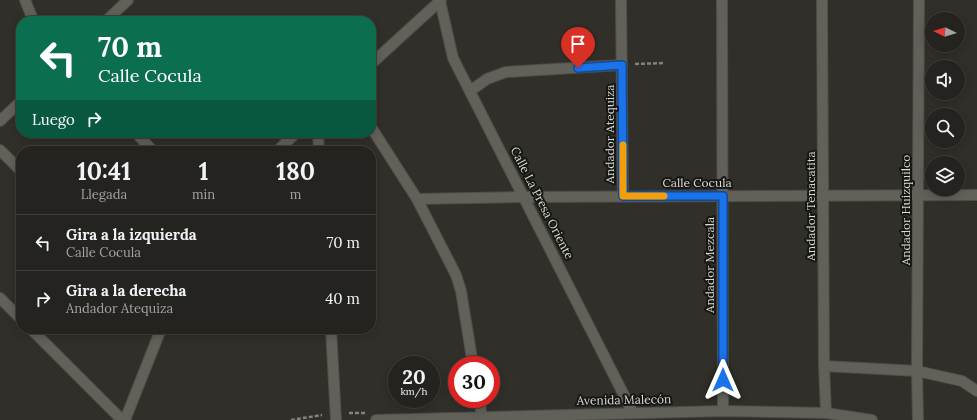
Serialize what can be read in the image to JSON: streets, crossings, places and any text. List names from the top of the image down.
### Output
{
  "streets": {
    "street": [
      "Andador Atequiza",
      "Calle Cocula",
      "Calle La Presa Oriente",
      "Andador Tenacatita",
      "Andador Huizquilco",
      "Andador Mezcala",
      "Avenida Malecón"
    ]
  },
  "crossings": [
    ["Andador Atequiza", "Calle Cocula"],
    ["Calle Cocula", "Calle La Presa Oriente"],
    ["Calle Cocula", "Andador Tenacatita"],
    ["Calle Cocula", "Andador Huizquilco"],
    ["Calle Cocula", "Andador Mezcala"],
    ["Calle La Presa Oriente", "Avenida Malecón"],
    ["Andador Tenacatita", "Avenida Malecón"],
    ["Andador Mezcala", "Avenida Malecón"]
  ],
  "north": "left",
  "page": {
    "turn": ["70 m", "Calle Cocula"],
    "then": "Luego",
    "eta": [
      "10:41",
      "Llegada",
      "1",
      "min",
      "180",
      "m"
    ],
    "list": [
      {
        "name": "Gira a la izquierda",
        "note": "Calle Cocula",
        "value": "70 m"
      },
      {
        "name": "Gira a la derecha",
        "note": "Andador Atequiza",
        "value": "40 m"
      }
    ],
    "speed": "20 km/h",
    "limit": "30"
  }
}
